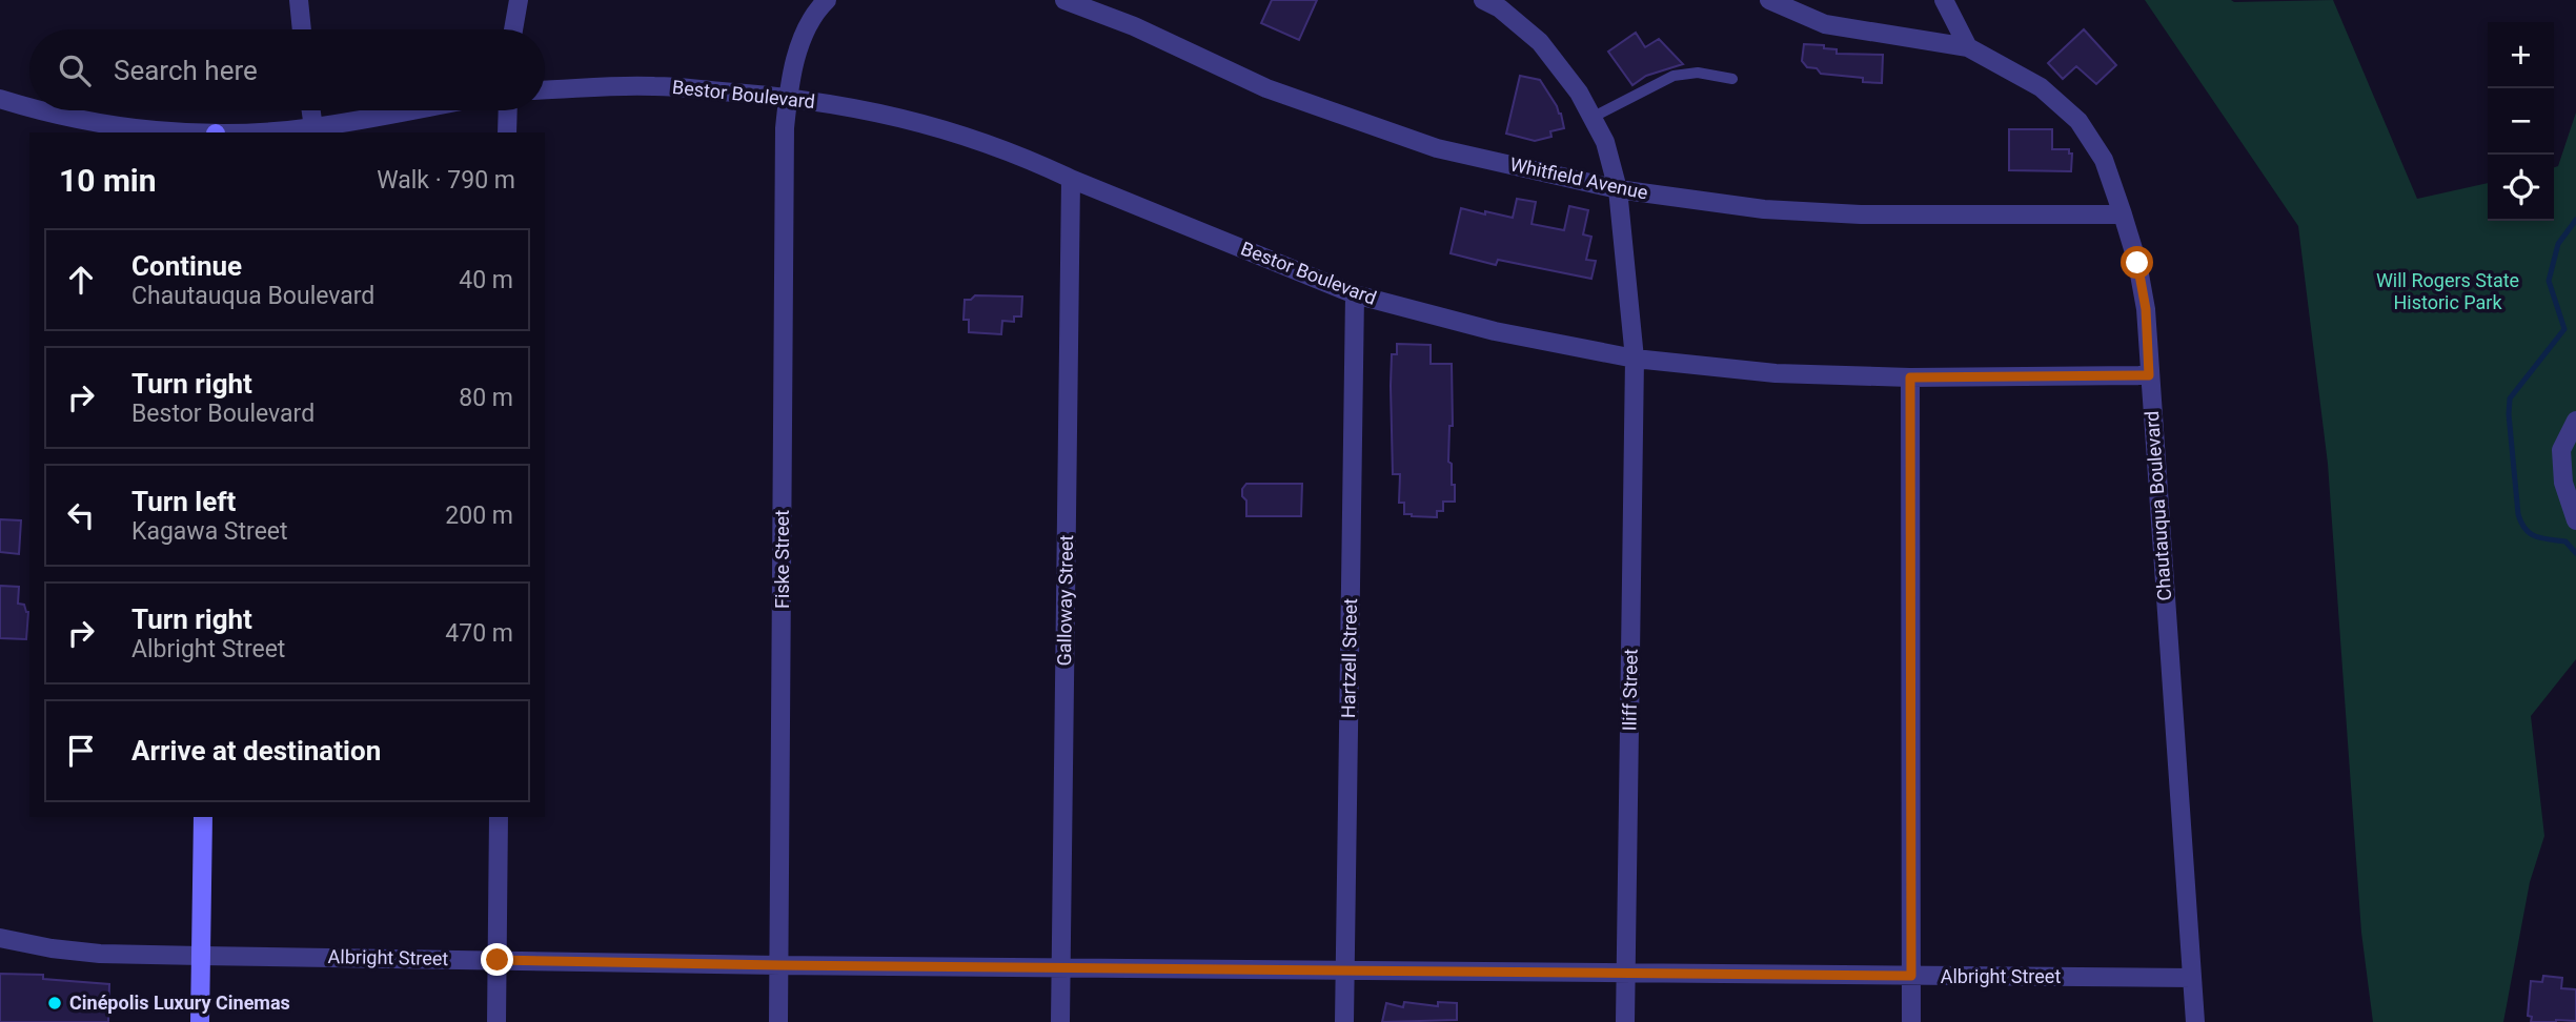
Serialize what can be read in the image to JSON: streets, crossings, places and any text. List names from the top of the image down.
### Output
{
  "streets": {
    "street": [
      "Bestor Boulevard",
      "Whitfield Avenue",
      "Chautauqua Boulevard",
      "Fiske Street",
      "Galloway Street",
      "Hartzell Street",
      "Iliff Street",
      "Albright Street"
    ]
  },
  "crossings": [
    ["Bestor Boulevard", "Chautauqua Boulevard"],
    ["Bestor Boulevard", "Fiske Street"],
    ["Bestor Boulevard", "Galloway Street"],
    ["Bestor Boulevard", "Hartzell Street"],
    ["Bestor Boulevard", "Iliff Street"],
    ["Whitfield Avenue", "Chautauqua Boulevard"],
    ["Whitfield Avenue", "Iliff Street"],
    ["Chautauqua Boulevard", "Albright Street"],
    ["Fiske Street", "Albright Street"],
    ["Galloway Street", "Albright Street"],
    ["Hartzell Street", "Albright Street"],
    ["Iliff Street", "Albright Street"]
  ],
  "parks": ["Will Rogers State Historic Park"],
  "places": ["Cinépolis Luxury Cinemas"],
  "page": {
    "map_buttons": ["+", "−"],
    "search": "Search here",
    "heading": ["10 min", "Walk · 790 m"],
    "list": [
      ["Continue", "Chautauqua Boulevard", "40 m"],
      ["Turn right", "Bestor Boulevard", "80 m"],
      ["Turn left", "Kagawa Street", "200 m"],
      ["Turn right", "Albright Street", "470 m"],
      "Arrive at destination"
    ]
  }
}
